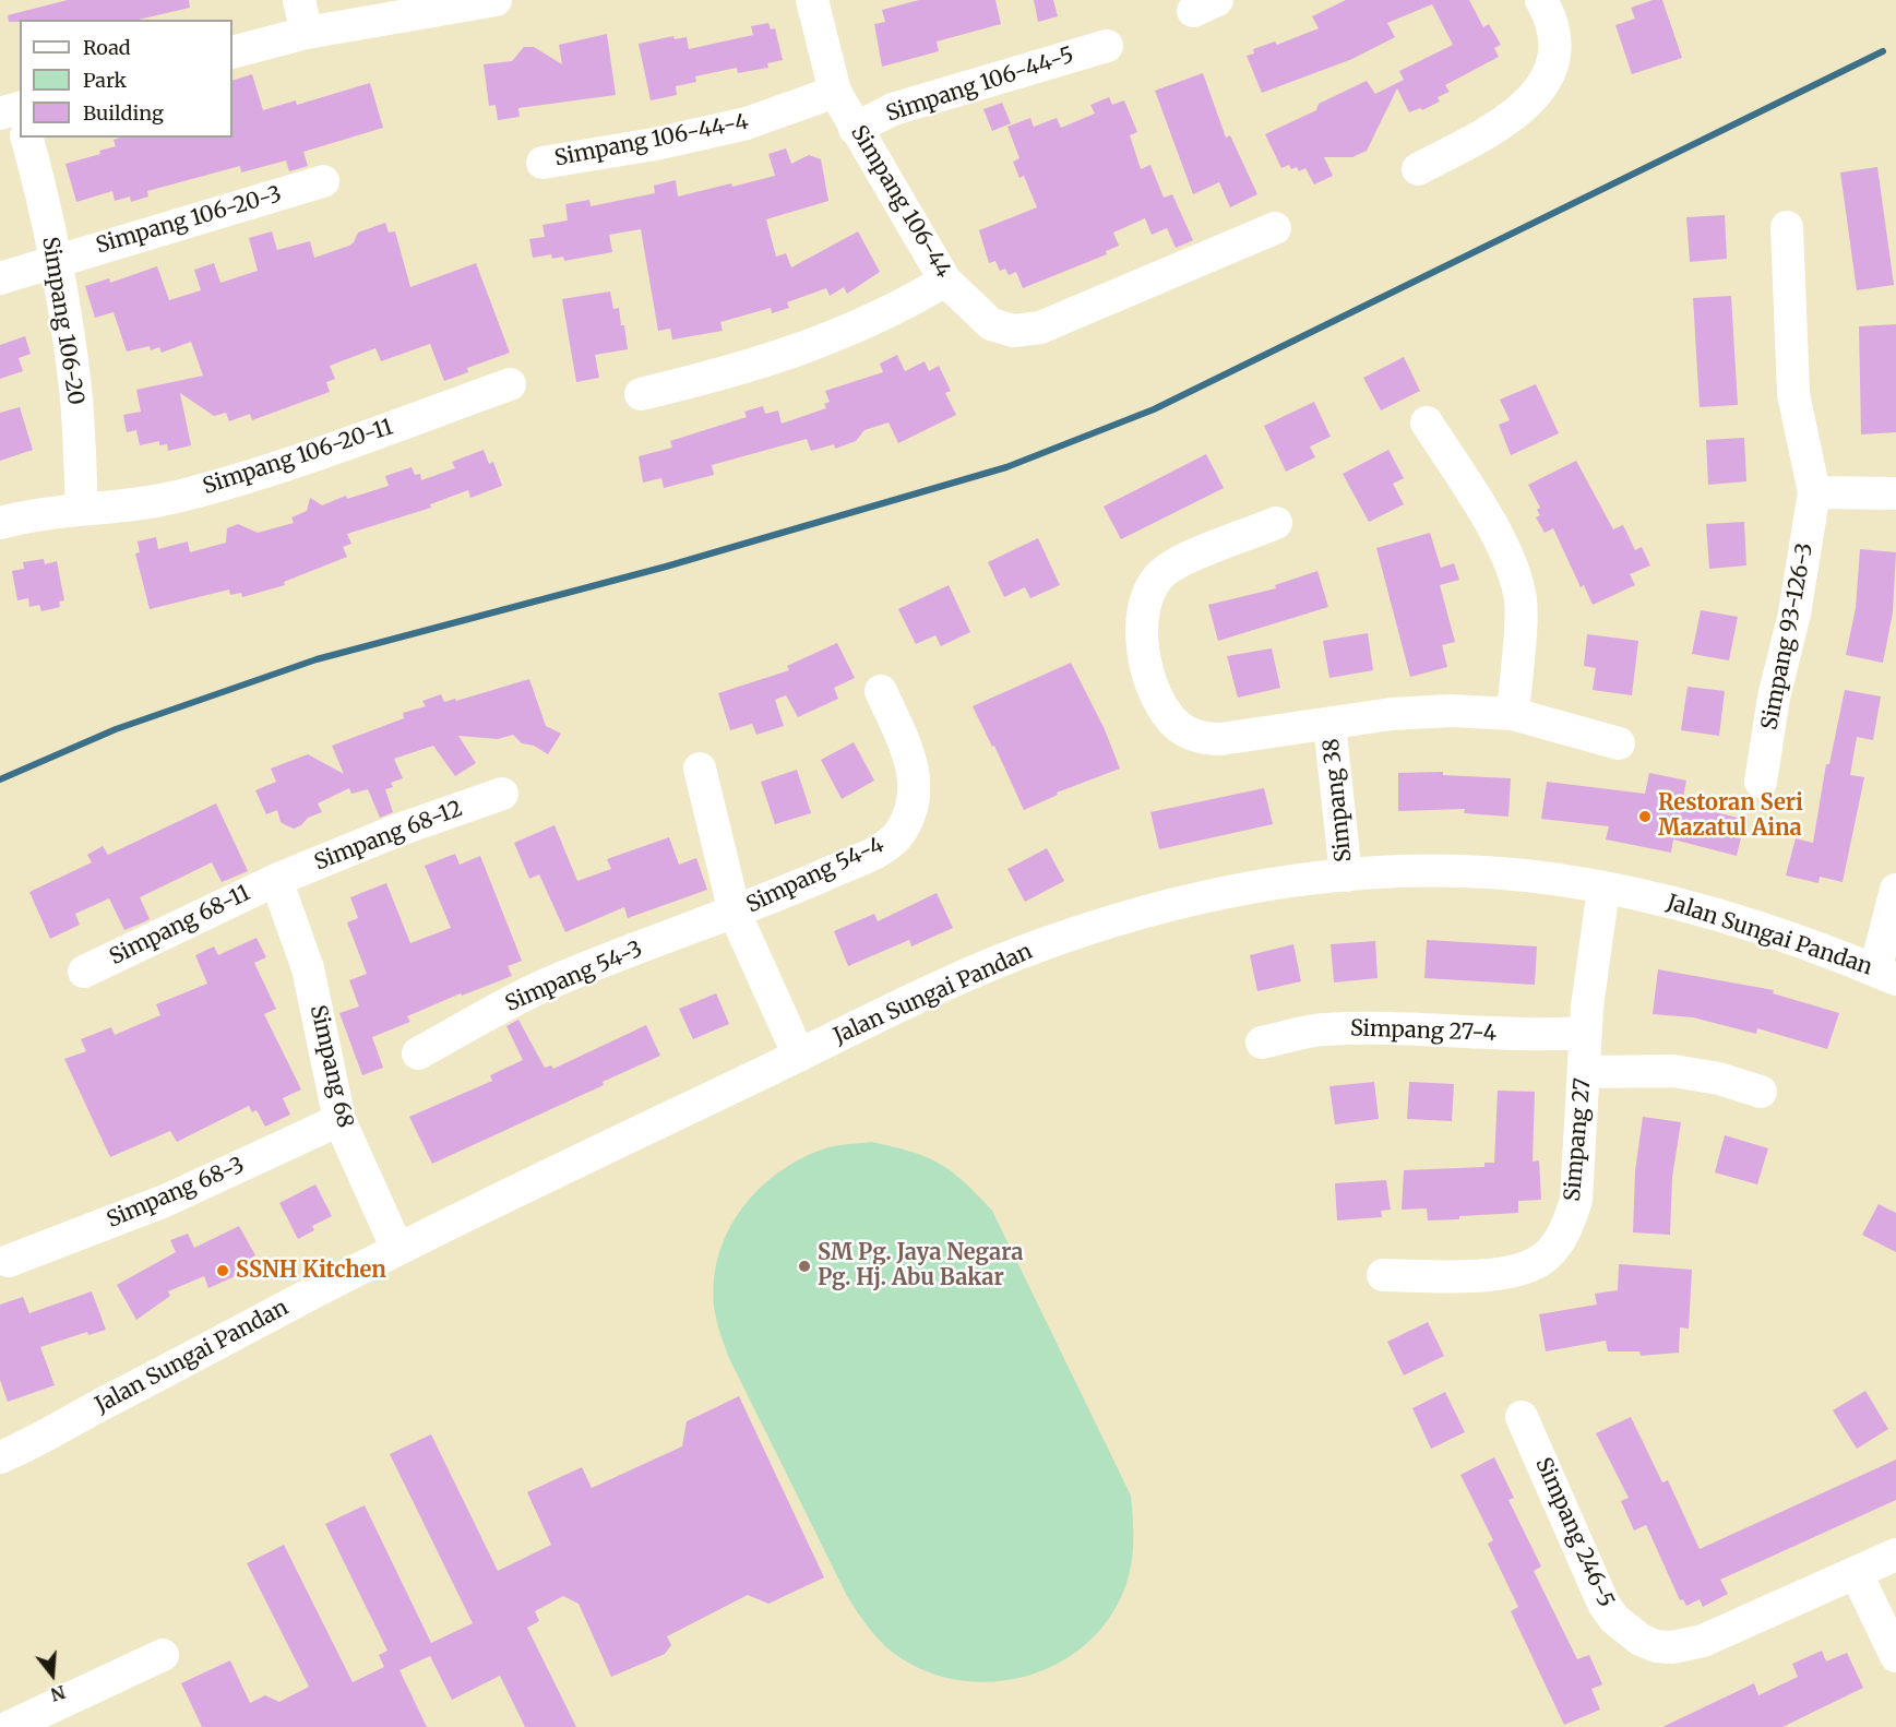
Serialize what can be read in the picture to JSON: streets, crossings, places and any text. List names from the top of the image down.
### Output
{
  "streets": {
    "street": [
      "Simpang 106-44-5",
      "Simpang 106-44-4",
      "Simpang 106-44",
      "Simpang 106-20-3",
      "Simpang 106-20",
      "Simpang 106-20-11",
      "Simpang 93-126-3",
      "Simpang 38",
      "Simpang 68-12",
      "Simpang 54-4",
      "Simpang 68-11",
      "Jalan Sungai Pandan",
      "Simpang 54-3",
      "Simpang 27-4",
      "Simpang 68",
      "Simpang 27",
      "Simpang 68-3",
      "Simpang 246-5"
    ]
  },
  "crossings": [
    ["Simpang 106-44-5", "Simpang 106-44"],
    ["Simpang 106-44-4", "Simpang 106-44"],
    ["Simpang 106-20-3", "Simpang 106-20"],
    ["Simpang 106-20", "Simpang 106-20-11"],
    ["Simpang 38", "Jalan Sungai Pandan"],
    ["Simpang 68-12", "Simpang 68-11"],
    ["Simpang 68-12", "Simpang 68"],
    ["Simpang 54-4", "Simpang 54-3"],
    ["Simpang 68-11", "Simpang 68"],
    ["Jalan Sungai Pandan", "Simpang 68"],
    ["Jalan Sungai Pandan", "Simpang 27"],
    ["Simpang 27-4", "Simpang 27"],
    ["Simpang 68", "Simpang 68-3"]
  ],
  "places": ["Restoran Seri Mazatul Aina", "SM Pg. Jaya Negara Pg. Hj. Abu Bakar", "SSNH Kitchen"],
  "legend": ["Road", "Park", "Building"],
  "north": "bottom"
}
